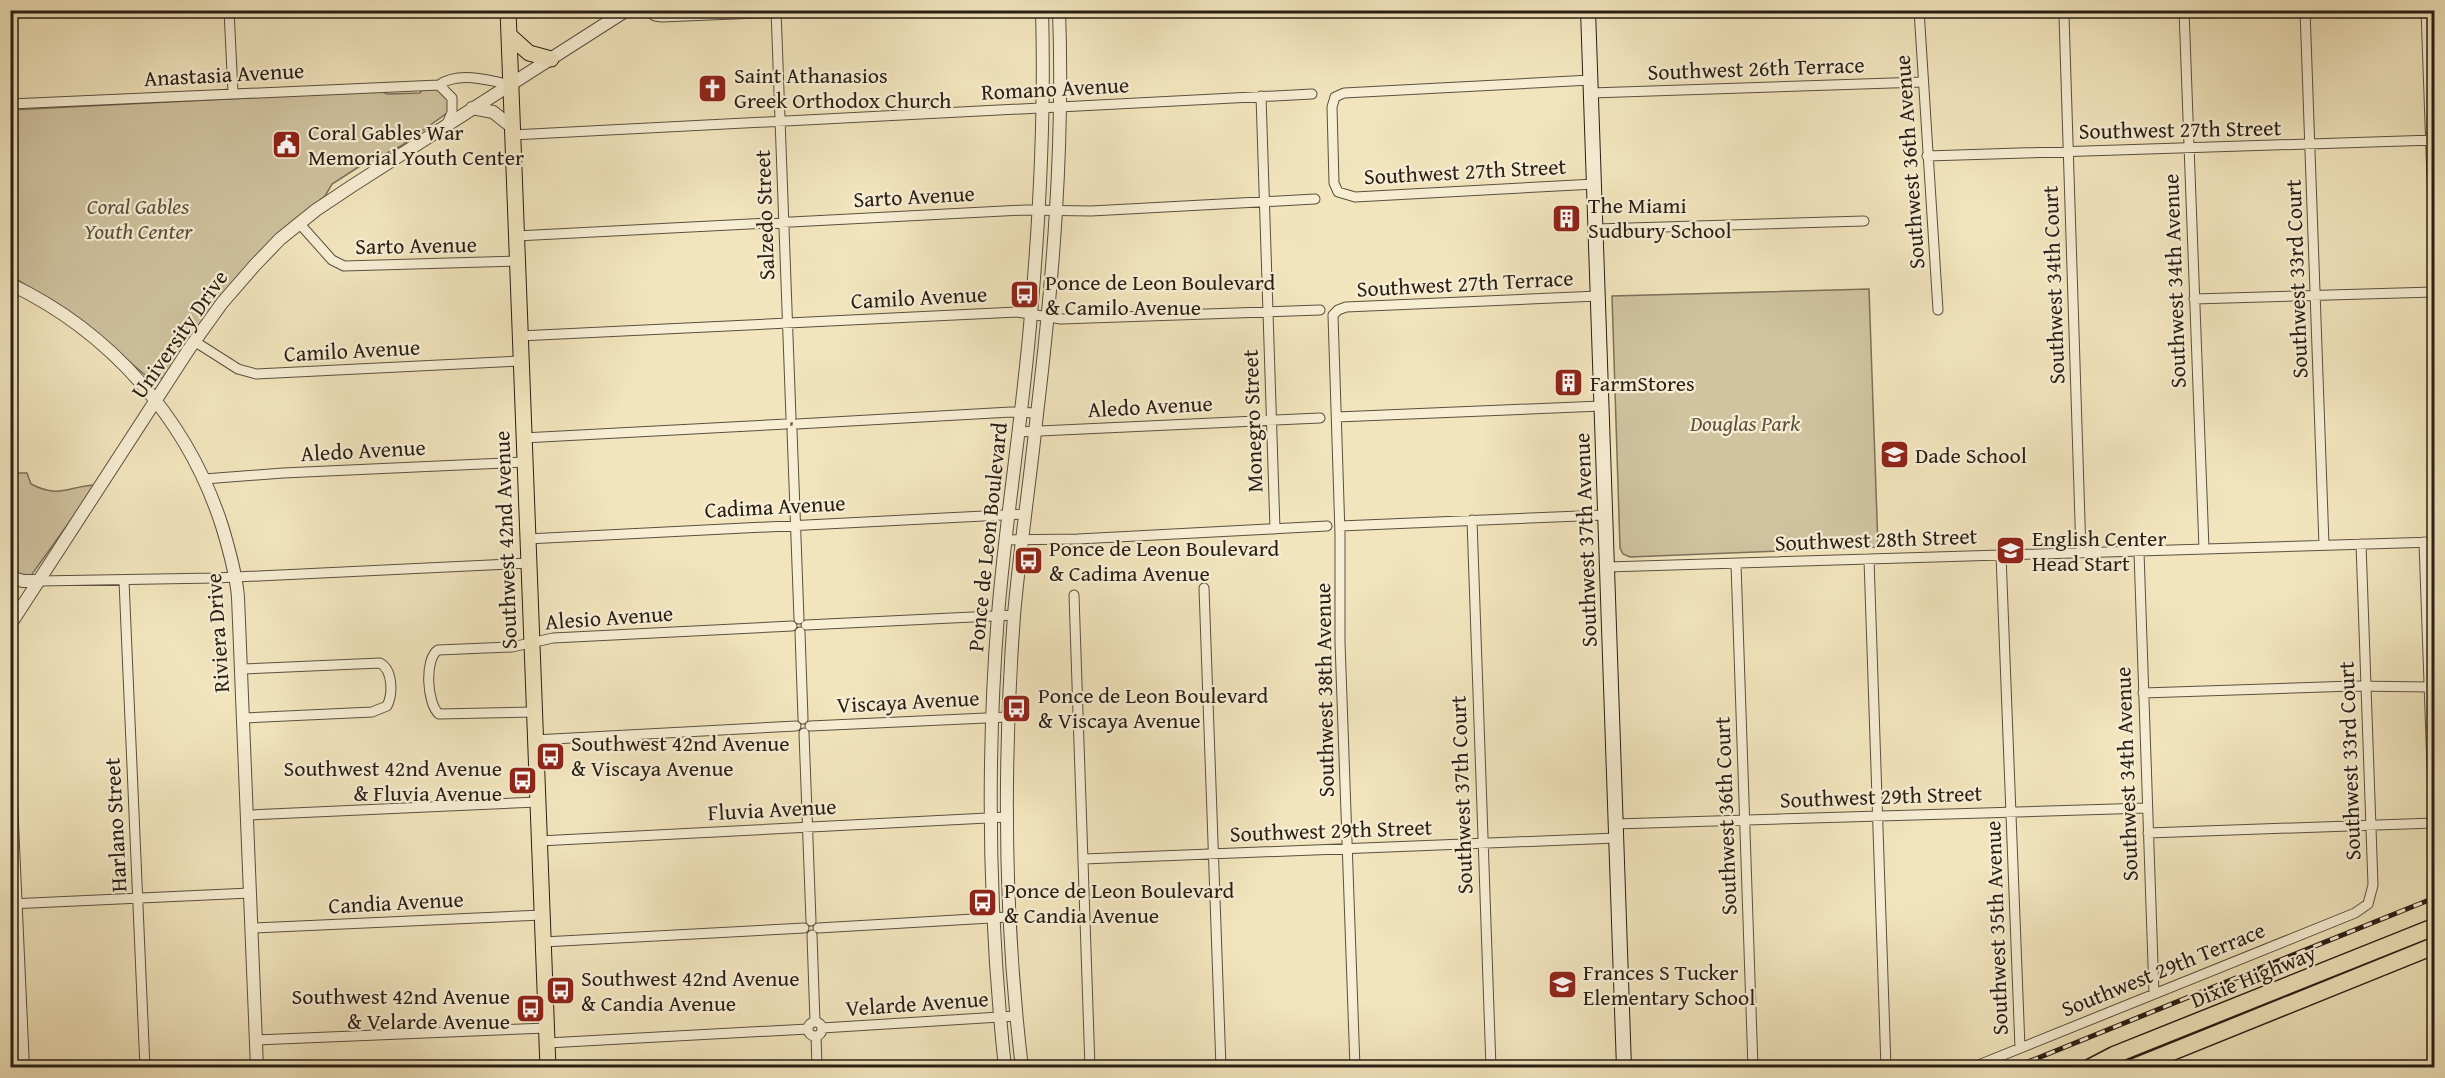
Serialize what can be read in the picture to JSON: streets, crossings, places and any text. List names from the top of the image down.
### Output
{
  "streets": {
    "highway": ["Dixie Highway"],
    "main road": ["Southwest 42nd Avenue", "Southwest 37th Avenue"],
    "street": [
      "Southwest 26th Terrace",
      "Anastasia Avenue",
      "Romano Avenue",
      "Southwest 27th Street",
      "Southwest 36th Avenue",
      "Sarto Avenue",
      "Salzedo Street",
      "Southwest 33rd Court",
      "Southwest 34th Avenue",
      "Southwest 27th Terrace",
      "Southwest 34th Court",
      "Camilo Avenue",
      "University Drive",
      "Aledo Avenue",
      "Monegro Street",
      "Cadima Avenue",
      "Ponce de Leon Boulevard",
      "Southwest 28th Street",
      "Alesio Avenue",
      "Riviera Drive",
      "Southwest 38th Avenue",
      "Viscaya Avenue",
      "Southwest 37th Court",
      "Southwest 29th Street",
      "Fluvia Avenue",
      "Southwest 36th Court",
      "Harlano Street",
      "Candia Avenue",
      "Southwest 35th Avenue",
      "Southwest 29th Terrace",
      "Velarde Avenue"
    ]
  },
  "crossings": [
    ["Southwest 26th Terrace", "Southwest 27th Street"],
    ["Southwest 26th Terrace", "Southwest 36th Avenue"],
    ["Southwest 26th Terrace", "Southwest 37th Avenue"],
    ["Anastasia Avenue", "University Drive"],
    ["Anastasia Avenue", "Southwest 42nd Avenue"],
    ["Romano Avenue", "Salzedo Street"],
    ["Romano Avenue", "Monegro Street"],
    ["Romano Avenue", "Ponce de Leon Boulevard"],
    ["Romano Avenue", "Southwest 42nd Avenue"],
    ["Southwest 27th Street", "Southwest 36th Avenue"],
    ["Southwest 27th Street", "Southwest 33rd Court"],
    ["Southwest 27th Street", "Southwest 34th Avenue"],
    ["Southwest 27th Street", "Southwest 34th Court"],
    ["Southwest 27th Street", "Southwest 37th Avenue"],
    ["Sarto Avenue", "Salzedo Street"],
    ["Sarto Avenue", "University Drive"],
    ["Sarto Avenue", "Monegro Street"],
    ["Sarto Avenue", "Ponce de Leon Boulevard"],
    ["Sarto Avenue", "Southwest 42nd Avenue"],
    ["Salzedo Street", "Camilo Avenue"],
    ["Salzedo Street", "Cadima Avenue"],
    ["Salzedo Street", "Alesio Avenue"],
    ["Salzedo Street", "Viscaya Avenue"],
    ["Salzedo Street", "Fluvia Avenue"],
    ["Salzedo Street", "Velarde Avenue"],
    ["Southwest 33rd Court", "Southwest 28th Street"],
    ["Southwest 33rd Court", "Southwest 29th Terrace"],
    ["Southwest 34th Avenue", "Southwest 28th Street"],
    ["Southwest 34th Avenue", "Southwest 29th Street"],
    ["Southwest 34th Avenue", "Southwest 29th Terrace"],
    ["Southwest 27th Terrace", "Southwest 37th Avenue"],
    ["Southwest 27th Terrace", "Southwest 38th Avenue"],
    ["Southwest 34th Court", "Southwest 28th Street"],
    ["Camilo Avenue", "University Drive"],
    ["Camilo Avenue", "Monegro Street"],
    ["Camilo Avenue", "Ponce de Leon Boulevard"],
    ["Camilo Avenue", "Southwest 42nd Avenue"],
    ["University Drive", "Southwest 42nd Avenue"],
    ["University Drive", "Riviera Drive"],
    ["Aledo Avenue", "Monegro Street"],
    ["Aledo Avenue", "Ponce de Leon Boulevard"],
    ["Aledo Avenue", "Southwest 42nd Avenue"],
    ["Aledo Avenue", "Riviera Drive"],
    ["Cadima Avenue", "Ponce de Leon Boulevard"],
    ["Cadima Avenue", "Southwest 42nd Avenue"],
    ["Ponce de Leon Boulevard", "Alesio Avenue"],
    ["Ponce de Leon Boulevard", "Viscaya Avenue"],
    ["Ponce de Leon Boulevard", "Fluvia Avenue"],
    ["Ponce de Leon Boulevard", "Velarde Avenue"],
    ["Southwest 28th Street", "Southwest 37th Avenue"],
    ["Southwest 28th Street", "Southwest 36th Court"],
    ["Southwest 28th Street", "Southwest 35th Avenue"],
    ["Southwest 42nd Avenue", "Alesio Avenue"],
    ["Southwest 42nd Avenue", "Viscaya Avenue"],
    ["Southwest 42nd Avenue", "Fluvia Avenue"],
    ["Southwest 42nd Avenue", "Candia Avenue"],
    ["Southwest 42nd Avenue", "Velarde Avenue"],
    ["Southwest 37th Avenue", "Southwest 29th Street"],
    ["Riviera Drive", "Candia Avenue"],
    ["Riviera Drive", "Velarde Avenue"],
    ["Southwest 38th Avenue", "Southwest 29th Street"],
    ["Southwest 37th Court", "Southwest 29th Street"],
    ["Southwest 29th Street", "Southwest 36th Court"],
    ["Southwest 29th Street", "Southwest 35th Avenue"],
    ["Southwest 35th Avenue", "Southwest 29th Terrace"]
  ],
  "parks": ["Coral Gables Youth Center", "Douglas Park"],
  "places": {
    "church": ["Saint Athanasios Greek Orthodox Church"],
    "public building": ["Coral Gables War Memorial Youth Center"],
    "building": ["The Miami Sudbury School", "FarmStores"],
    "bus stop": [
      "Ponce de Leon Boulevard & Camilo Avenue",
      "Ponce de Leon Boulevard & Cadima Avenue",
      "Ponce de Leon Boulevard & Viscaya Avenue",
      "Southwest 42nd Avenue & Viscaya Avenue",
      "Southwest 42nd Avenue & Fluvia Avenue",
      "Ponce de Leon Boulevard & Candia Avenue",
      "Southwest 42nd Avenue & Candia Avenue",
      "Southwest 42nd Avenue & Velarde Avenue"
    ],
    "school or university": ["Dade School", "English Center Head Start", "Frances S Tucker Elementary School"]
  }
}
